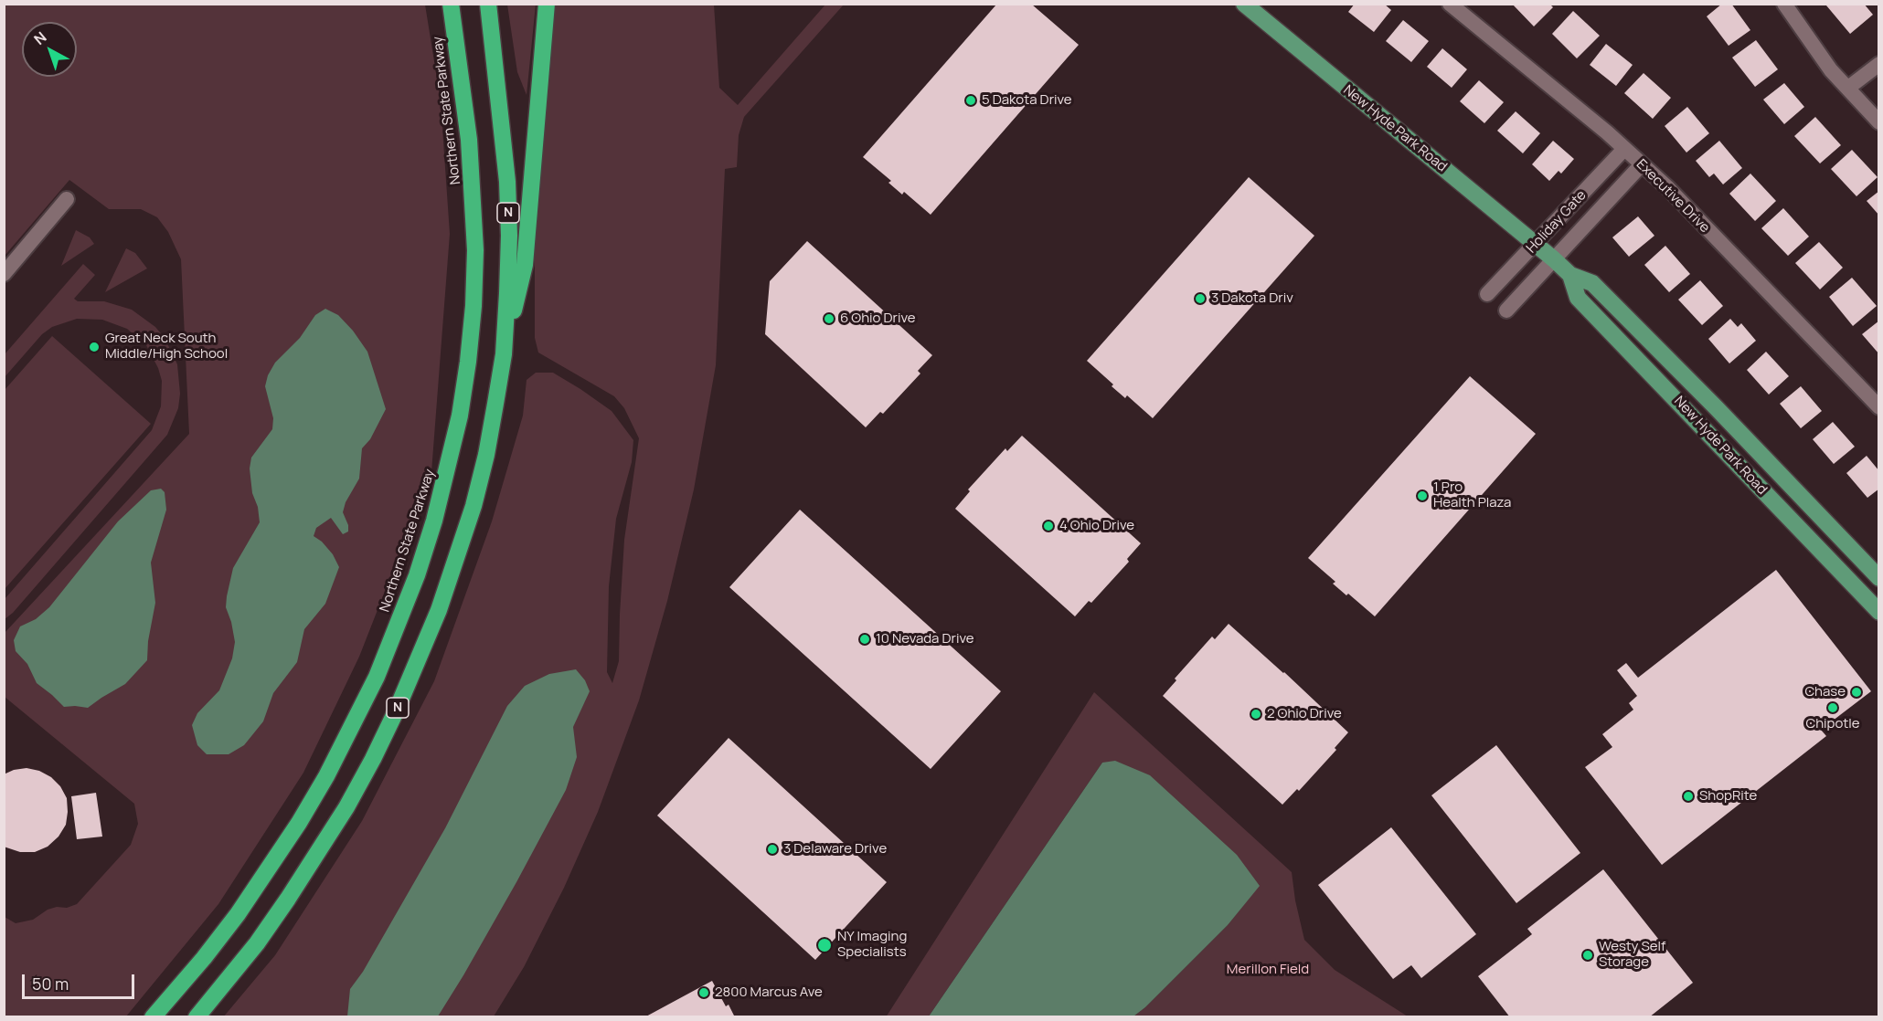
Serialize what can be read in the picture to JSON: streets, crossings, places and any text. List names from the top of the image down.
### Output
{
  "streets": {
    "highway": ["Northern State Parkway", "N"],
    "main road": ["New Hyde Park Road"],
    "street": ["Executive Drive", "Holiday Gate"]
  },
  "crossings": [
    ["New Hyde Park Road", "Holiday Gate"],
    ["Executive Drive", "Holiday Gate"]
  ],
  "parks": ["Merillon Field"],
  "places": [
    "5 Dakota Drive",
    "3 Dakota Driv",
    "6 Ohio Drive",
    "Great Neck South Middle/High School",
    "1 Pro Health Plaza",
    "4 Ohio Drive",
    "10 Nevada Drive",
    "Chase",
    "Chipotle",
    "2 Ohio Drive",
    "ShopRite",
    "3 Delaware Drive",
    "NY Imaging Specialists",
    "Westy Self Storage",
    "2800 Marcus Ave"
  ],
  "scale_bar": "50 m",
  "north": "top left"
}
